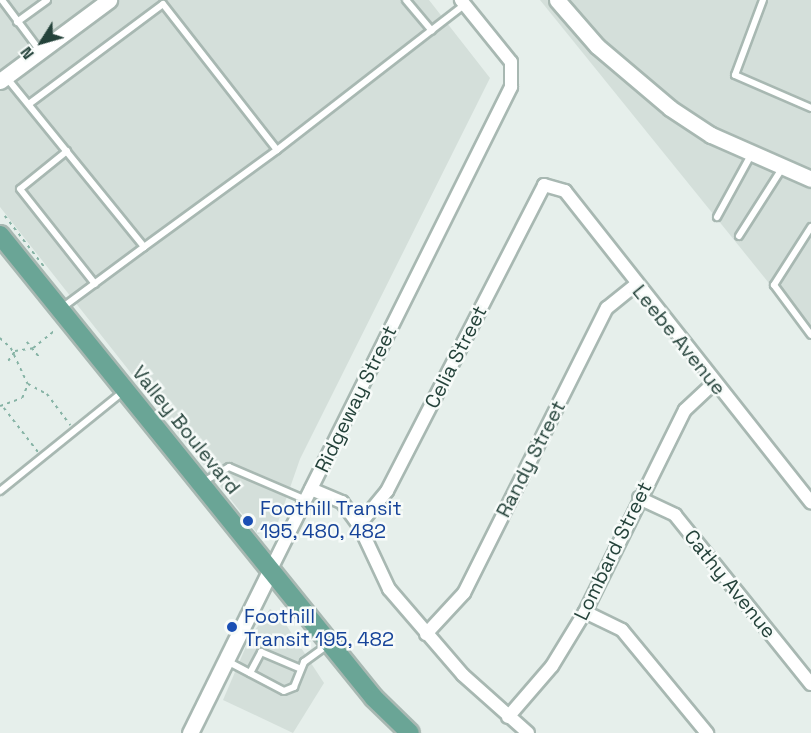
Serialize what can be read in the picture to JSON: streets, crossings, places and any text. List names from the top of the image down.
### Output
{
  "streets": {
    "main road": ["Valley Boulevard"],
    "street": [
      "Leebe Avenue",
      "Celia Street",
      "Ridgeway Street",
      "Randy Street",
      "Lombard Street",
      "Cathy Avenue"
    ]
  },
  "crossings": [
    ["Leebe Avenue", "Celia Street"],
    ["Leebe Avenue", "Randy Street"],
    ["Leebe Avenue", "Lombard Street"],
    ["Ridgeway Street", "Valley Boulevard"],
    ["Lombard Street", "Cathy Avenue"]
  ],
  "places": ["Foothill Transit 195, 480, 482", "Foothill Transit 195, 482"],
  "north": "bottom left"
}
